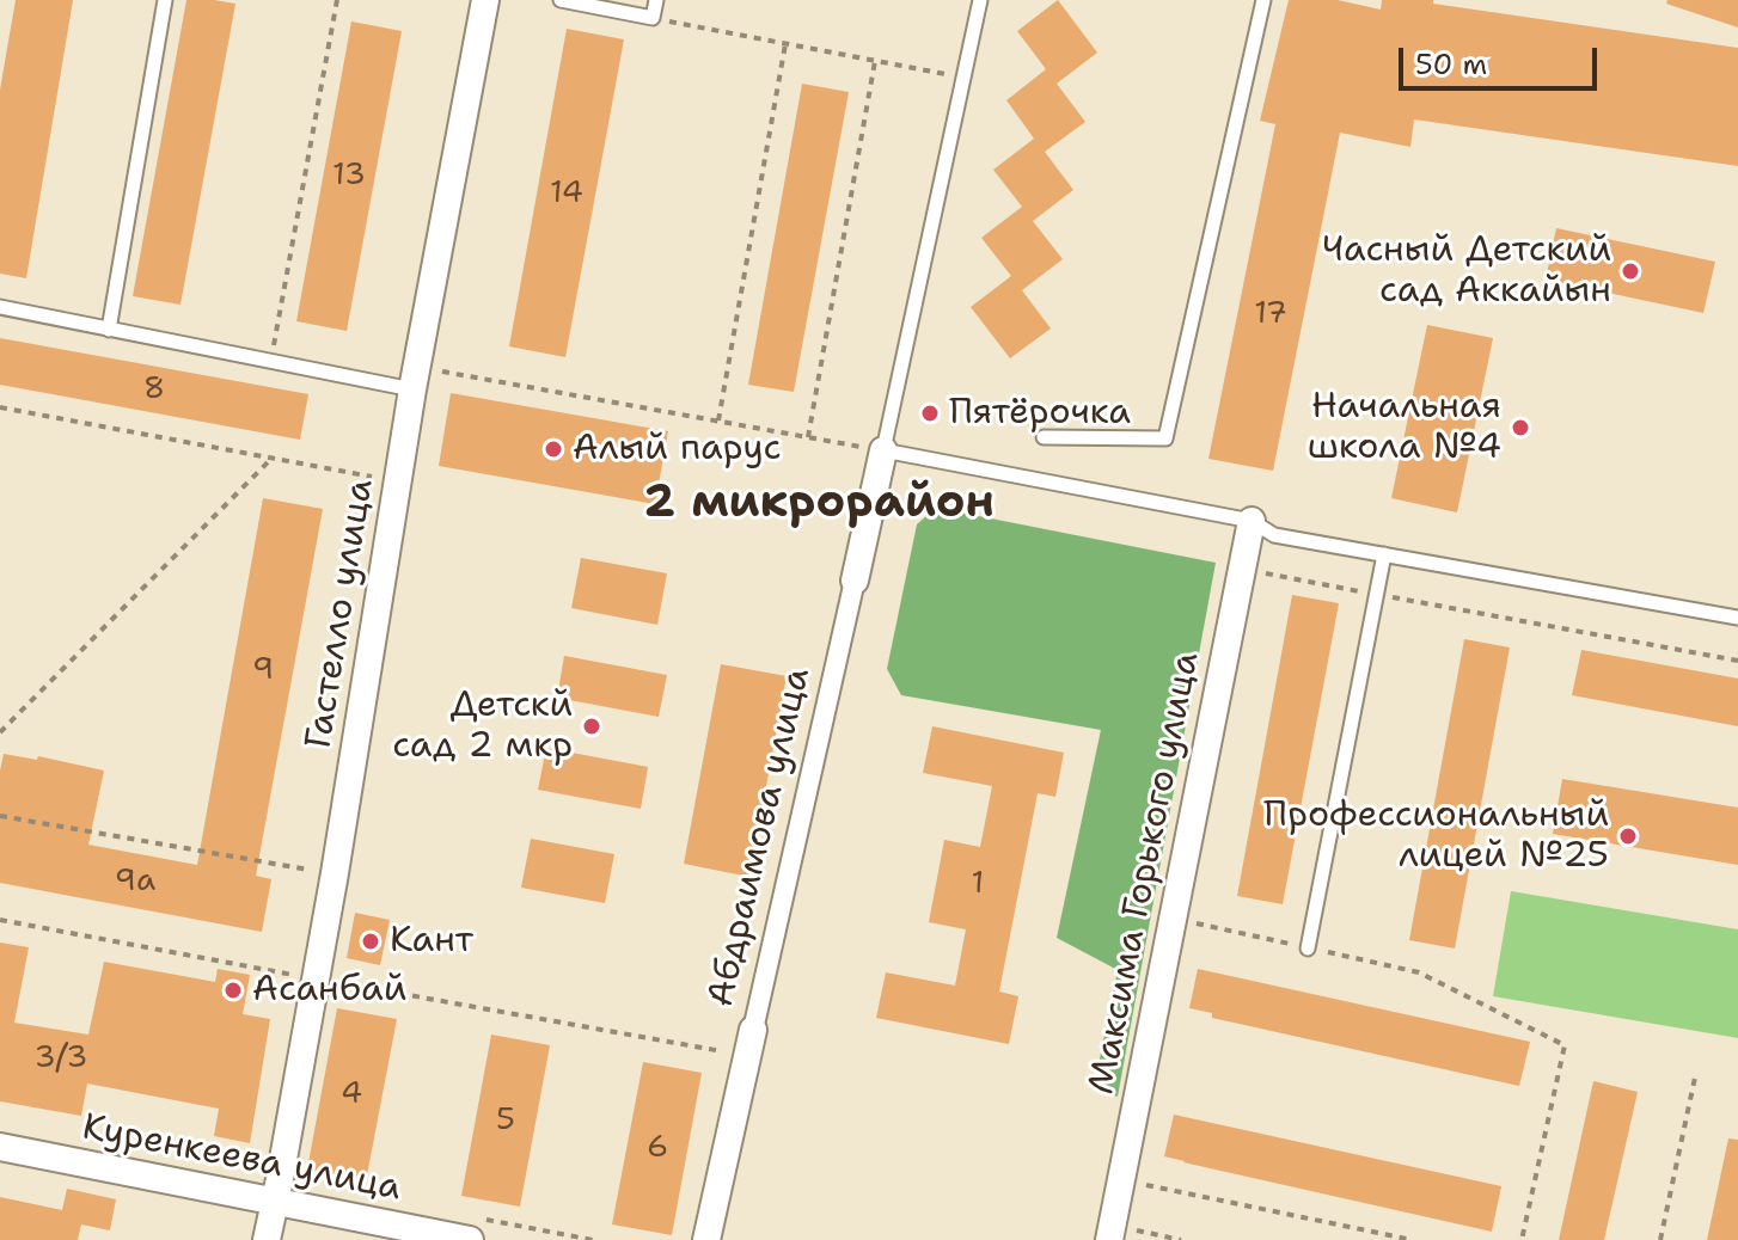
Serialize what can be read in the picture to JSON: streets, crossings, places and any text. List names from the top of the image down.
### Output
{
  "streets": {
    "street": [
      "Гастелло улица",
      "Абдраимова улица",
      "Максима Горького улица",
      "Куренкеева улица"
    ]
  },
  "crossings": [
    ["Гастелло улица", "Куренкеева улица"]
  ],
  "districts": ["2 микрорайон"],
  "places": [
    "Часный Детский сад Аккайын",
    "Пятёрочка",
    "Начальная школа №4",
    "Алый парус",
    "Детскй сад 2 мкр",
    "Профессиональный лицей №25",
    "Кант",
    "Асанбай"
  ],
  "house_numbers": [
    "13",
    "14",
    "17",
    "8",
    "9",
    "9а",
    "1",
    "3/3",
    "4",
    "5",
    "6"
  ],
  "scale_bar": "50 m"
}
